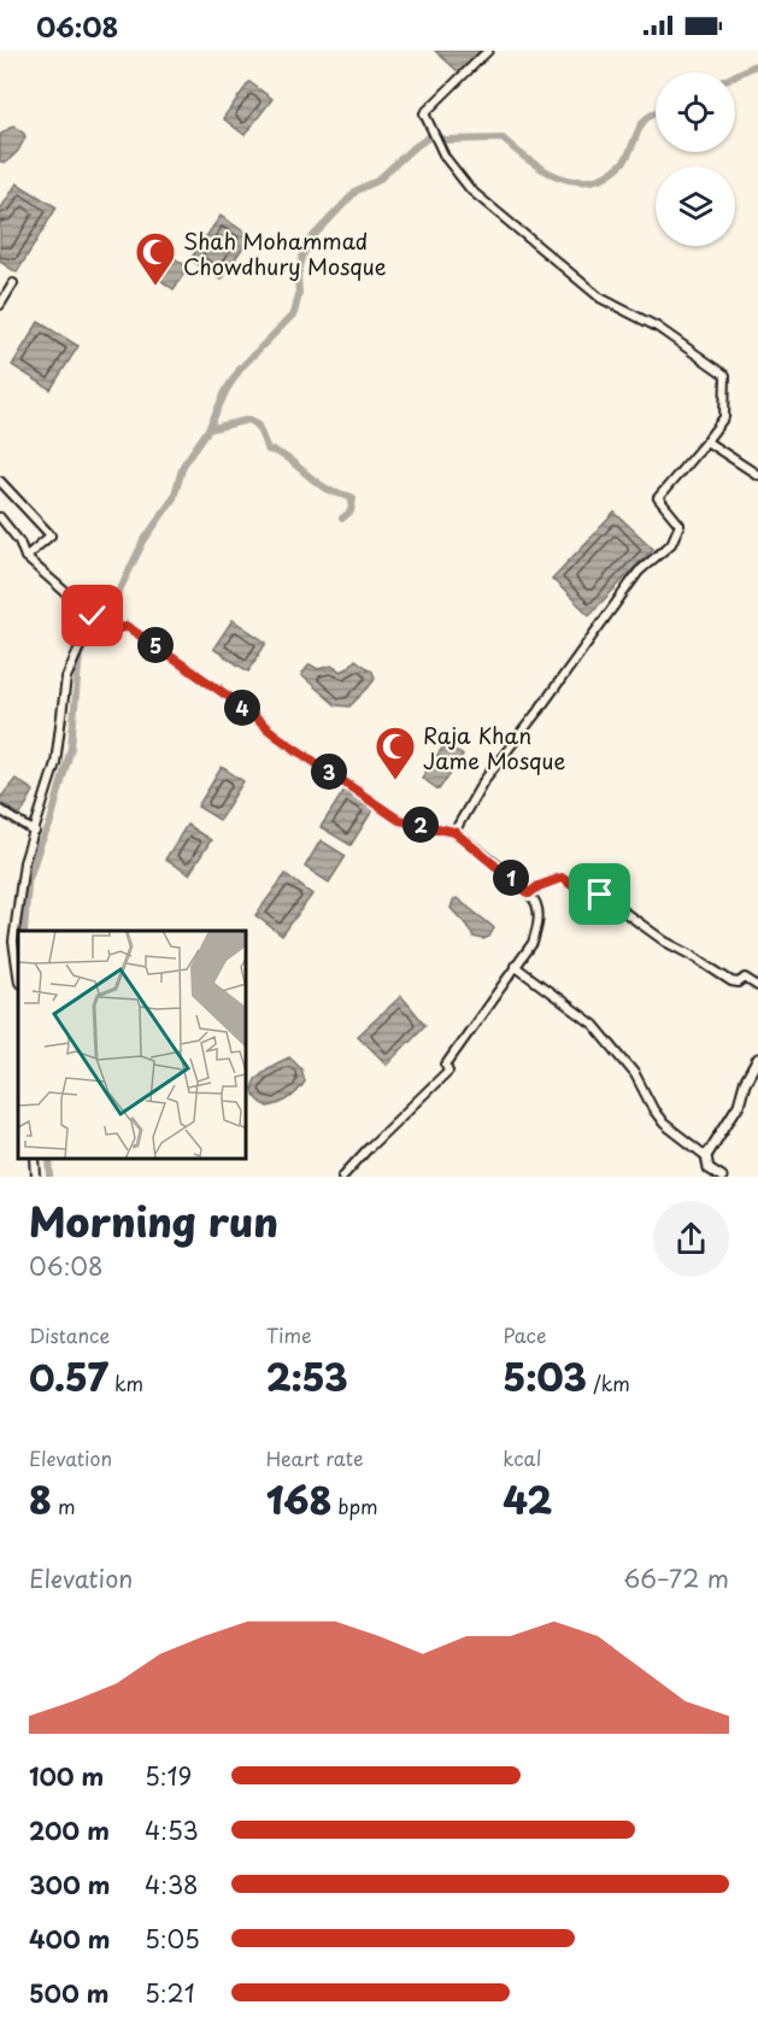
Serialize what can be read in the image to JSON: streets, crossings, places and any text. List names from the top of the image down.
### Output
{
  "places": {
    "mosque": ["Shah Mohammad Chowdhury Mosque", "Raja Khan Jame Mosque"]
  },
  "page": {
    "status": "06:08",
    "pins": [
      "5",
      "4",
      "3",
      "2",
      "1"
    ],
    "heading": ["Morning run", "06:08"],
    "stats": [
      ["Distance", "0.57 km"],
      ["Time", "2:53"],
      ["Pace", "5:03 /km"],
      ["Elevation", "8 m"],
      ["Heart rate", "168 bpm"],
      ["kcal", "42"]
    ],
    "chart": ["Elevation", "66–72 m"],
    "list": [
      {
        "name": "100 m",
        "note": "5:19"
      },
      {
        "name": "200 m",
        "note": "4:53"
      },
      {
        "name": "300 m",
        "note": "4:38"
      },
      {
        "name": "400 m",
        "note": "5:05"
      },
      {
        "name": "500 m",
        "note": "5:21"
      }
    ]
  }
}
